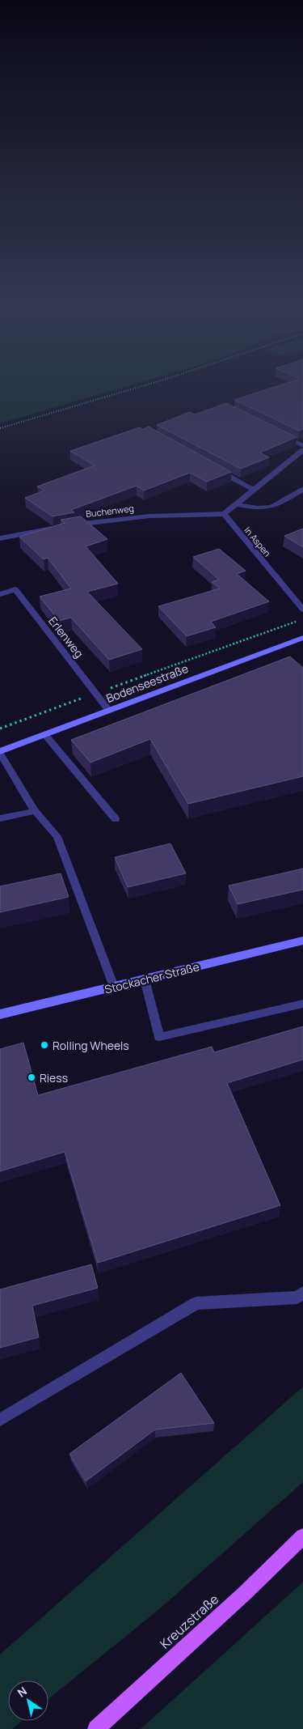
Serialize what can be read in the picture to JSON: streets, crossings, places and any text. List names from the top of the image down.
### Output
{
  "streets": {
    "main road": ["Kreuzstraße"],
    "street": [
      "Buchenweg",
      "In Aspen",
      "Erlenweg",
      "Bodenseestraße",
      "Stockacher Straße"
    ]
  },
  "crossings": [
    ["Buchenweg", "In Aspen"],
    ["Erlenweg", "Bodenseestraße"]
  ],
  "places": ["Rolling Wheels", "Riess"],
  "north": "top left"
}
